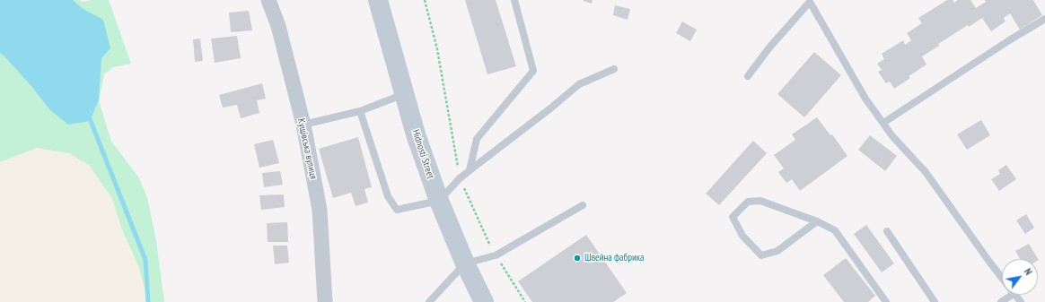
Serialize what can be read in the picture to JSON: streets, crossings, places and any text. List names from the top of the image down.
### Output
{
  "streets": {
    "main road": ["Hidnosti Street"],
    "street": ["Кущівська вулиця"]
  },
  "places": ["Швейна фабрика"],
  "north": "top right"
}
